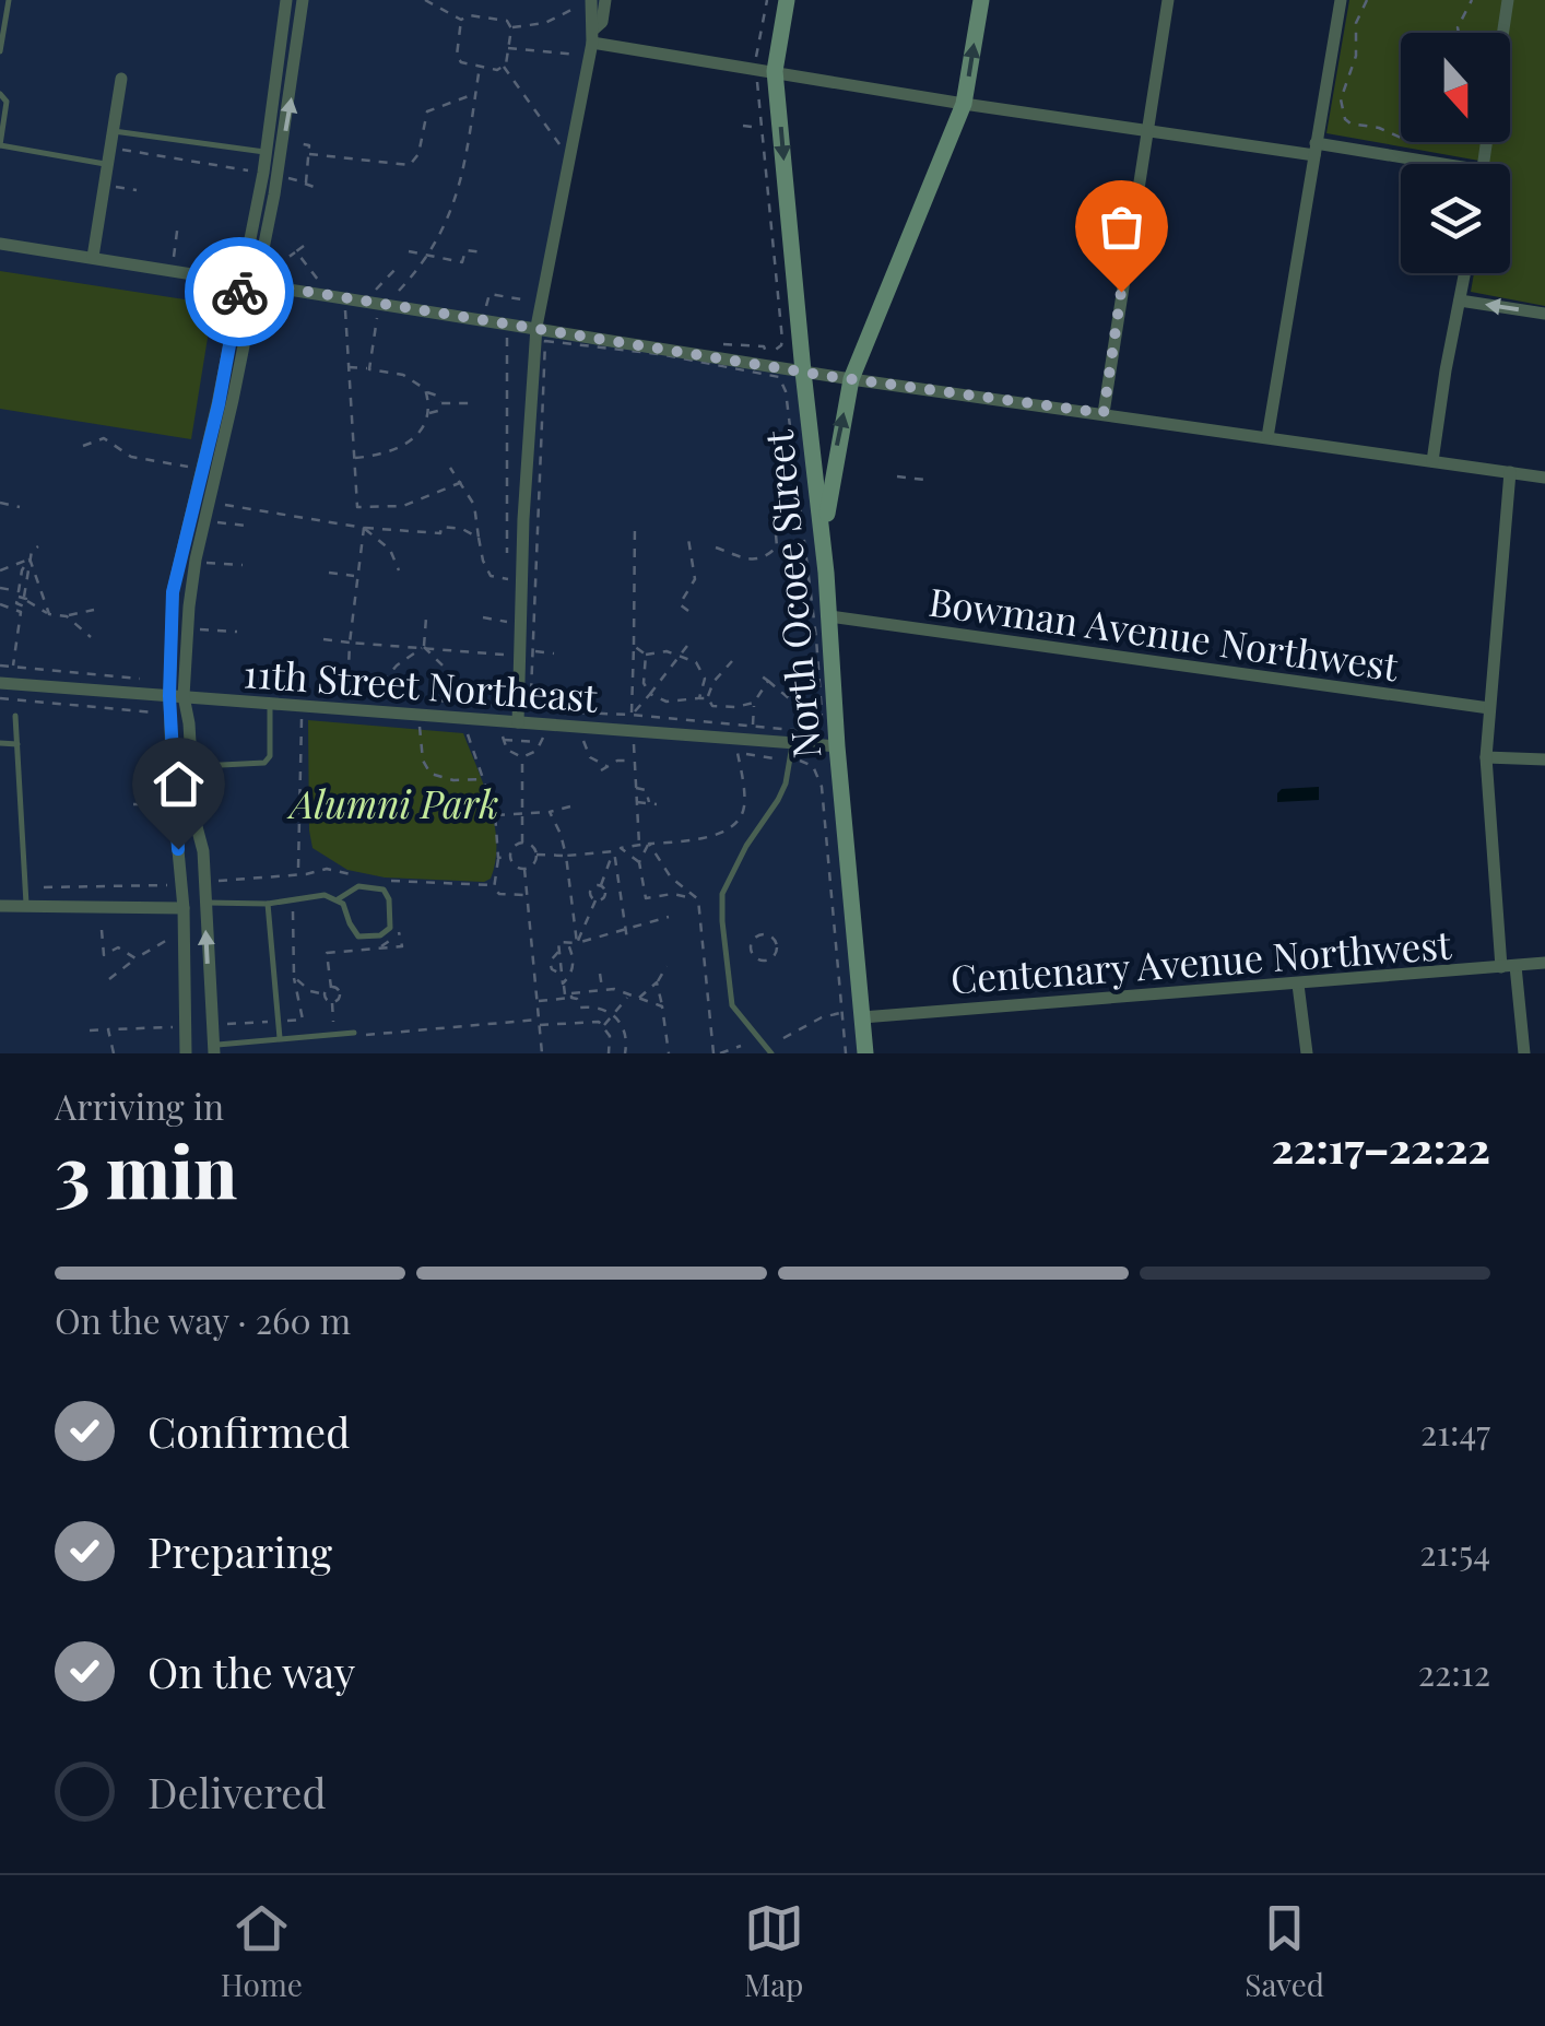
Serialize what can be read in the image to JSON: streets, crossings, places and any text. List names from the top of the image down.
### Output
{
  "streets": {
    "main road": ["North Ocoee Street"],
    "street": ["Bowman Avenue Northwest", "11th Street Northeast", "Centenary Avenue Northwest"]
  },
  "crossings": [
    ["North Ocoee Street", "Bowman Avenue Northwest"],
    ["North Ocoee Street", "11th Street Northeast"],
    ["North Ocoee Street", "Centenary Avenue Northwest"]
  ],
  "parks": ["Alumni Park"],
  "north": "bottom",
  "page": {
    "heading": ["3 min", "Arriving in", "22:17–22:22"],
    "bar": "On the way · 260 m",
    "list": [
      ["Confirmed", "21:47"],
      ["Preparing", "21:54"],
      ["On the way", "22:12"],
      "Delivered"
    ],
    "tabs": ["Home", "Map", "Saved"]
  }
}
